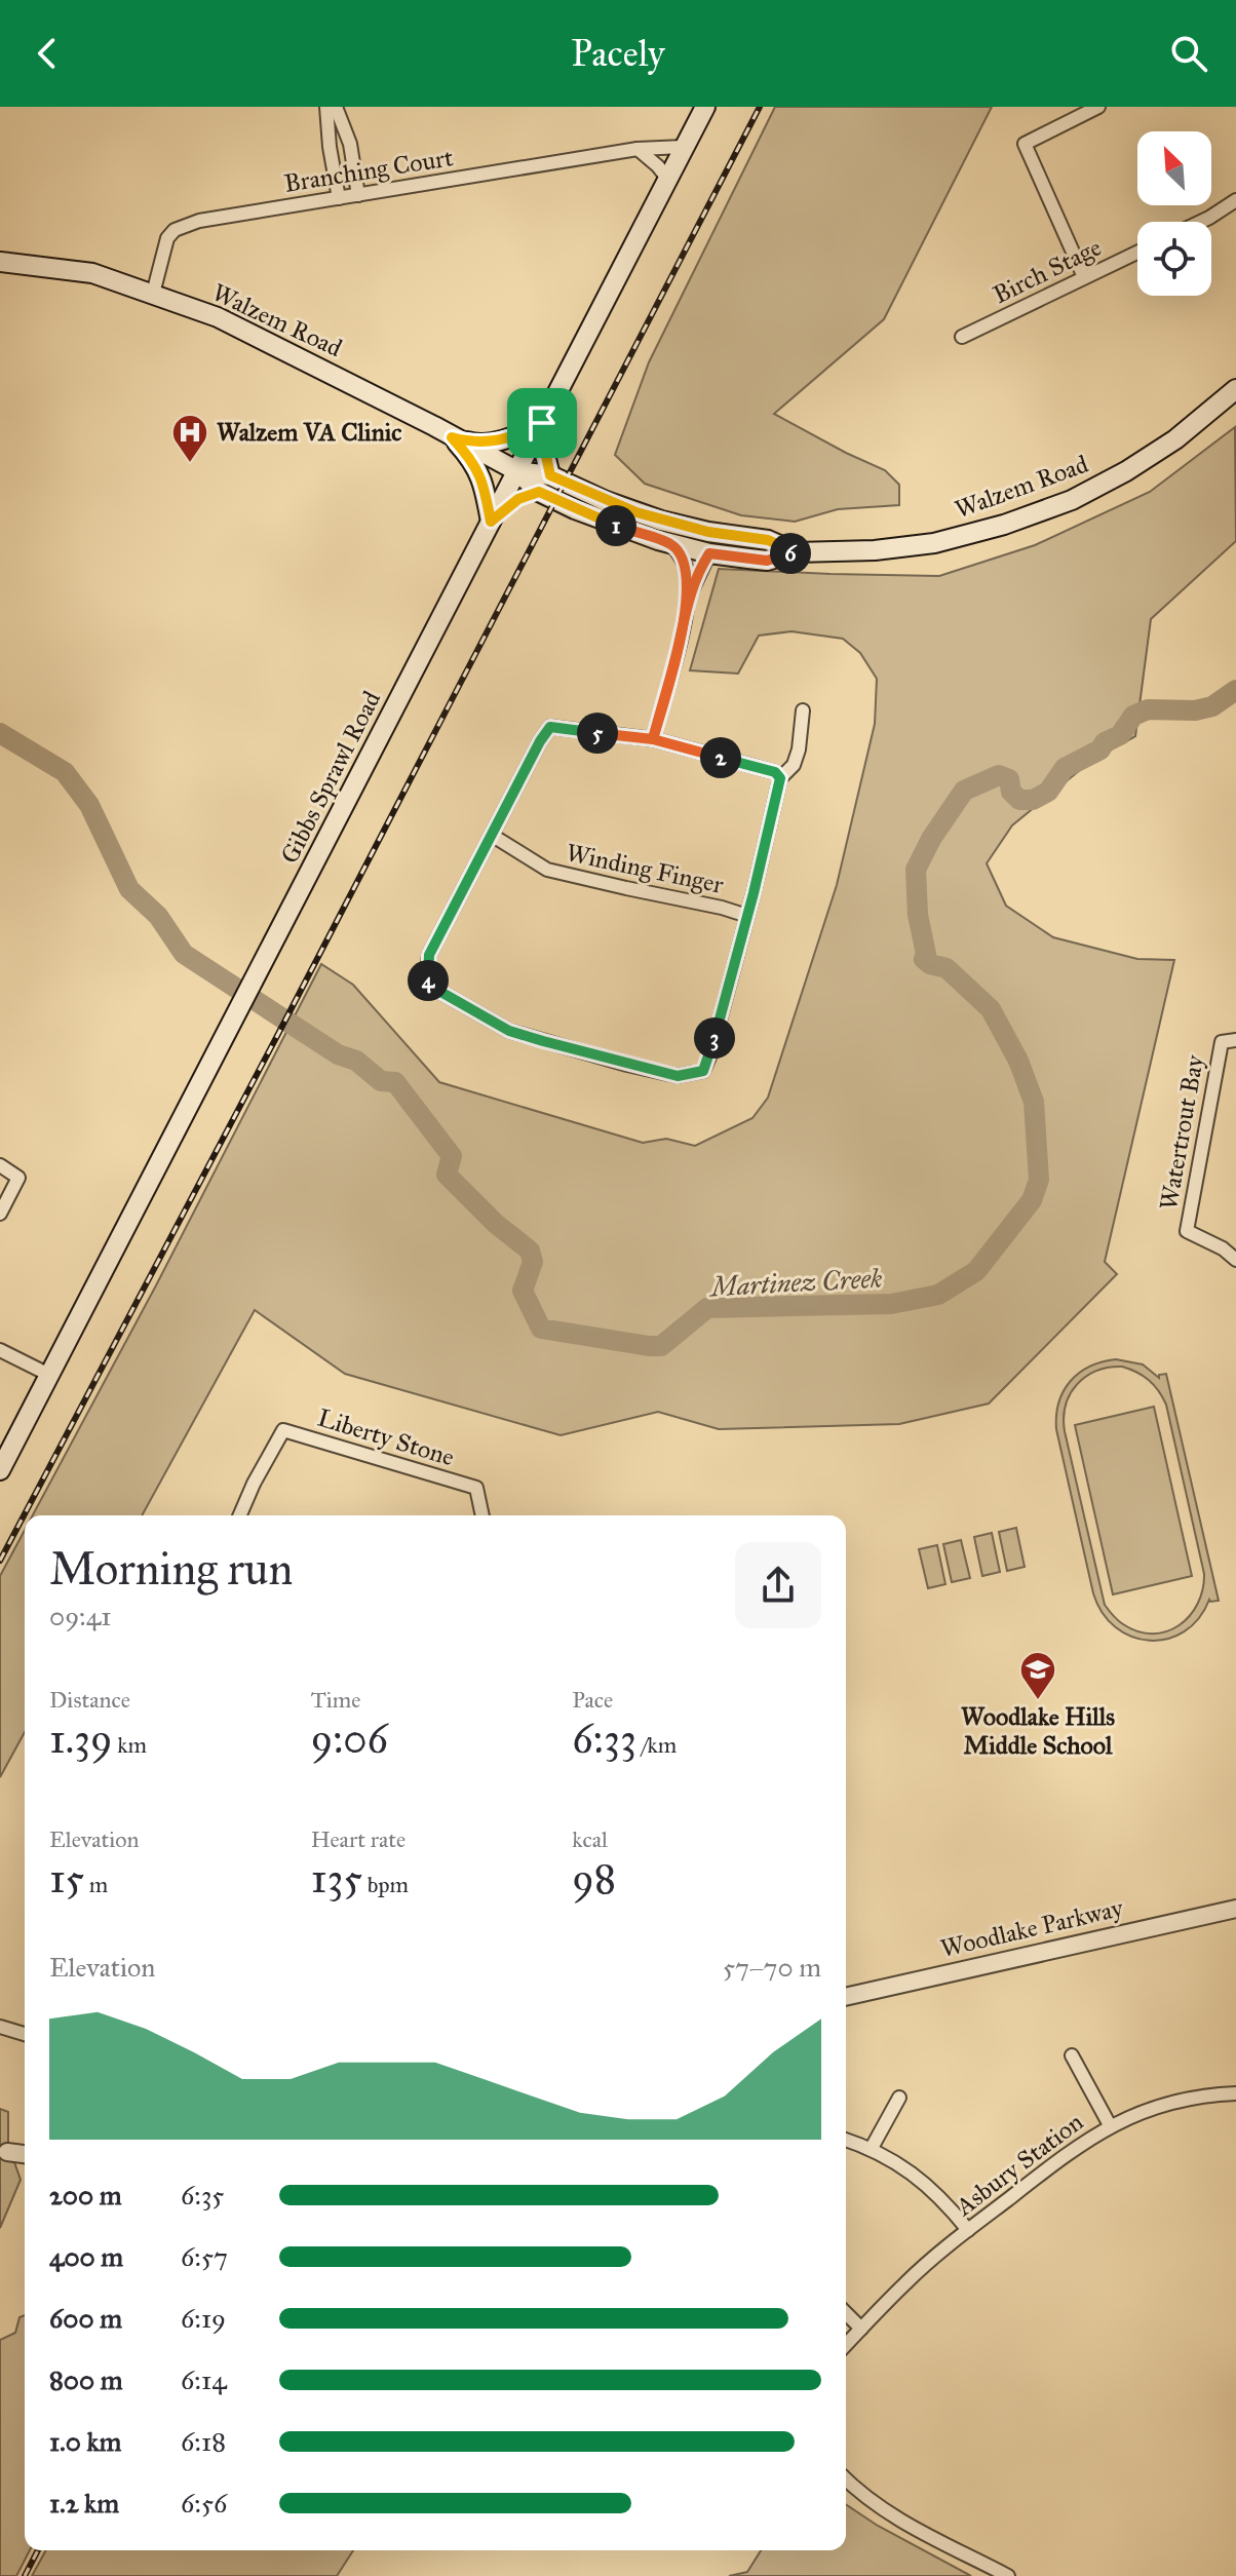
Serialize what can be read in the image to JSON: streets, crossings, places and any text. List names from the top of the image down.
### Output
{
  "streets": {
    "main road": ["Walzem Road", "Gibbs Sprawl Road"],
    "street": [
      "Branching Court",
      "Birch Stage",
      "Winding Finger",
      "Watertrout Bay",
      "Liberty Stone",
      "Woodlake Parkway",
      "Asbury Station"
    ]
  },
  "crossings": [
    ["Branching Court", "Walzem Road"],
    ["Branching Court", "Gibbs Sprawl Road"],
    ["Walzem Road", "Gibbs Sprawl Road"]
  ],
  "water": ["Martinez Creek"],
  "places": {
    "hospital": ["Walzem VA Clinic"],
    "school or university": ["Woodlake Hills Middle School"]
  },
  "north": "top left",
  "page": {
    "header": "Pacely",
    "pins": [
      "1",
      "6",
      "5",
      "2",
      "4",
      "3"
    ],
    "heading": ["Morning run", "09:41"],
    "stats": [
      ["Distance", "1.39 km"],
      ["Time", "9:06"],
      ["Pace", "6:33 /km"],
      ["Elevation", "15 m"],
      ["Heart rate", "135 bpm"],
      ["kcal", "98"]
    ],
    "chart": ["Elevation", "57–70 m"],
    "list": [
      {
        "name": "200 m",
        "note": "6:35"
      },
      {
        "name": "400 m",
        "note": "6:57"
      },
      {
        "name": "600 m",
        "note": "6:19"
      },
      {
        "name": "800 m",
        "note": "6:14"
      },
      {
        "name": "1.0 km",
        "note": "6:18"
      },
      {
        "name": "1.2 km",
        "note": "6:56"
      }
    ]
  }
}
